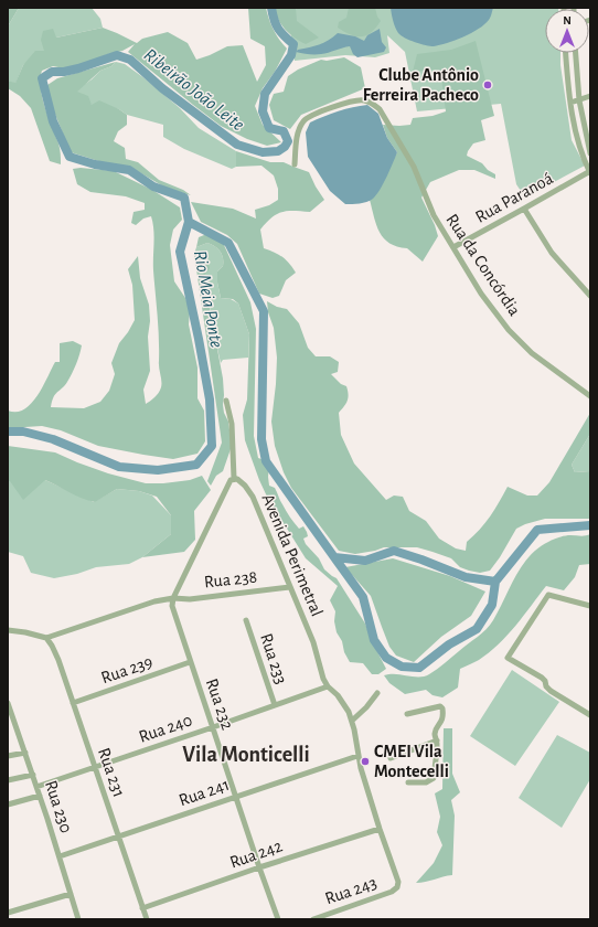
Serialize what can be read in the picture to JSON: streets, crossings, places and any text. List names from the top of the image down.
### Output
{
  "streets": {
    "street": [
      "Rua Paranoá",
      "Rua da Concórdia",
      "Avenida Perimetral",
      "Rua 238",
      "Rua 233",
      "Rua 239",
      "Rua 232",
      "Rua 240",
      "Rua 231",
      "Rua 241",
      "Rua 230",
      "Rua 242",
      "Rua 243"
    ]
  },
  "crossings": [
    ["Rua Paranoá", "Rua da Concórdia"],
    ["Avenida Perimetral", "Rua 238"],
    ["Avenida Perimetral", "Rua 240"],
    ["Avenida Perimetral", "Rua 241"],
    ["Avenida Perimetral", "Rua 242"],
    ["Avenida Perimetral", "Rua 243"],
    ["Rua 238", "Rua 232"],
    ["Rua 233", "Rua 240"],
    ["Rua 239", "Rua 232"],
    ["Rua 239", "Rua 231"],
    ["Rua 232", "Rua 240"],
    ["Rua 232", "Rua 241"],
    ["Rua 232", "Rua 242"],
    ["Rua 240", "Rua 231"],
    ["Rua 240", "Rua 230"],
    ["Rua 231", "Rua 241"],
    ["Rua 231", "Rua 242"],
    ["Rua 241", "Rua 230"]
  ],
  "districts": ["Vila Monticelli"],
  "water": ["Ribeirão João Leite", "Rio Meia Ponte"],
  "places": ["Clube Antônio Ferreira Pacheco", "CMEI Vila Montecelli"],
  "north": "top"
}
